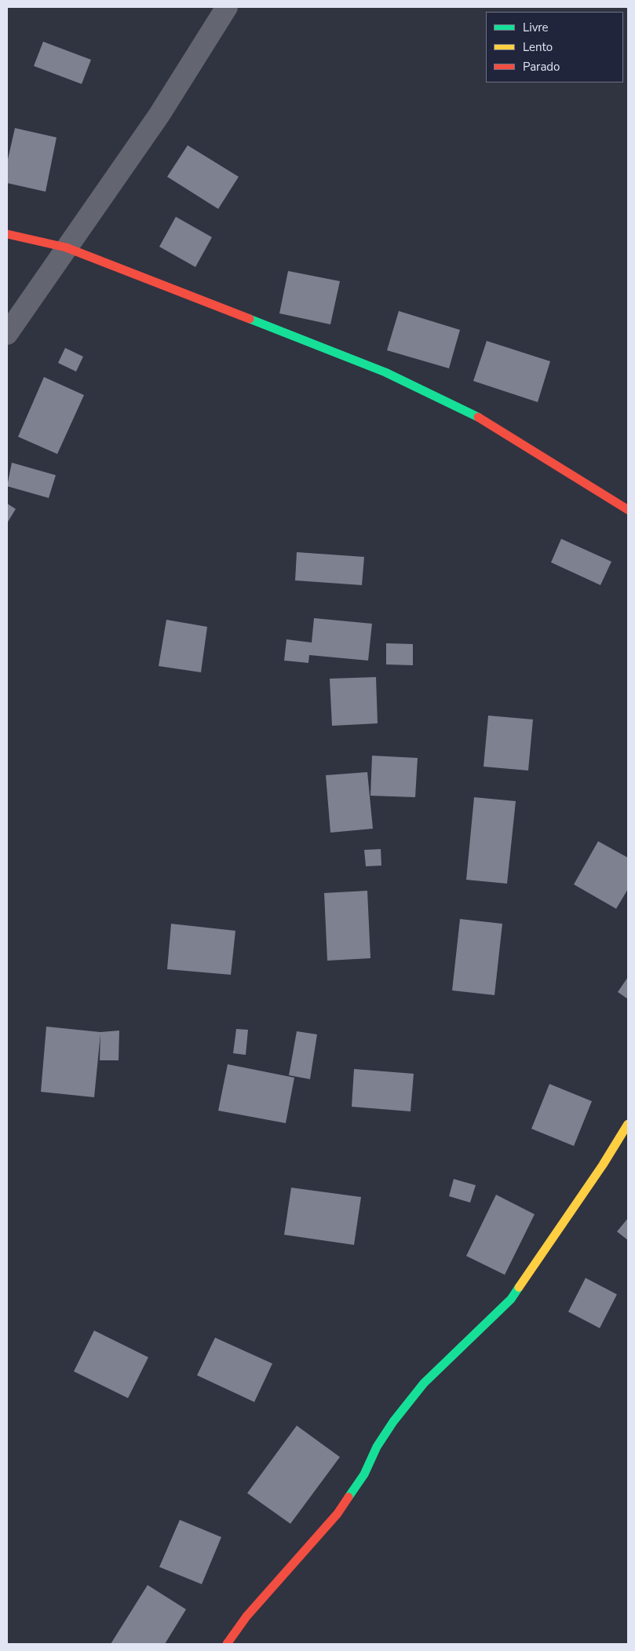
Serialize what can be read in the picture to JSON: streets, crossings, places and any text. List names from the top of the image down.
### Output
{
  "legend": ["Livre", "Lento", "Parado"]
}
